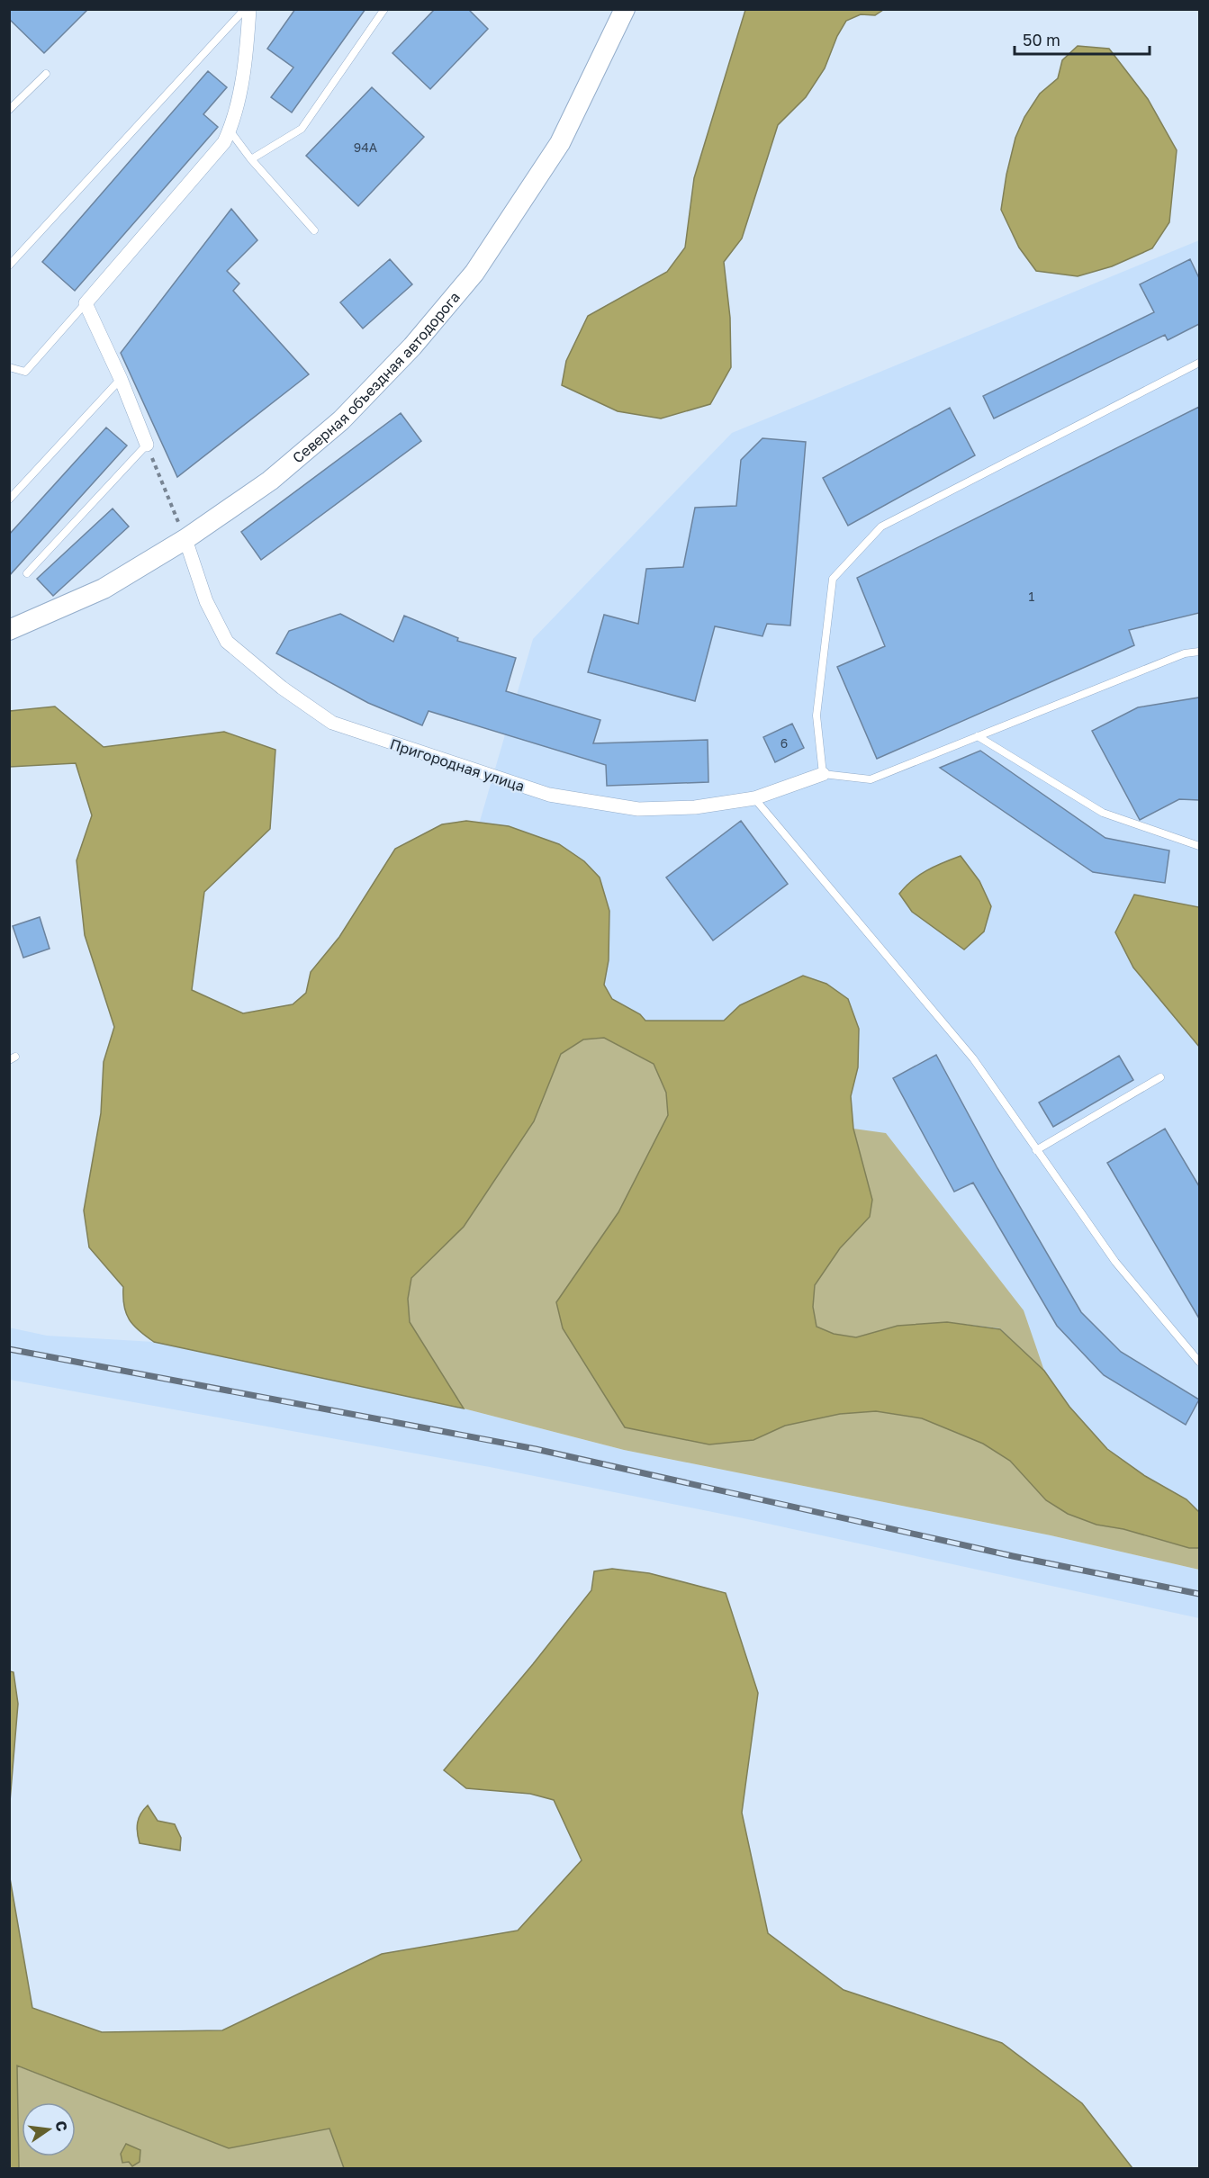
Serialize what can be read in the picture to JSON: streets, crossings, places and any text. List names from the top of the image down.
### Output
{
  "streets": {
    "street": ["Северная объездная автодорога", "Пригородная улица"]
  },
  "crossings": [
    ["Северная объездная автодорога", "Пригородная улица"]
  ],
  "house_numbers": ["94А", "1", "6"],
  "scale_bar": "50 m",
  "north": "right"
}
